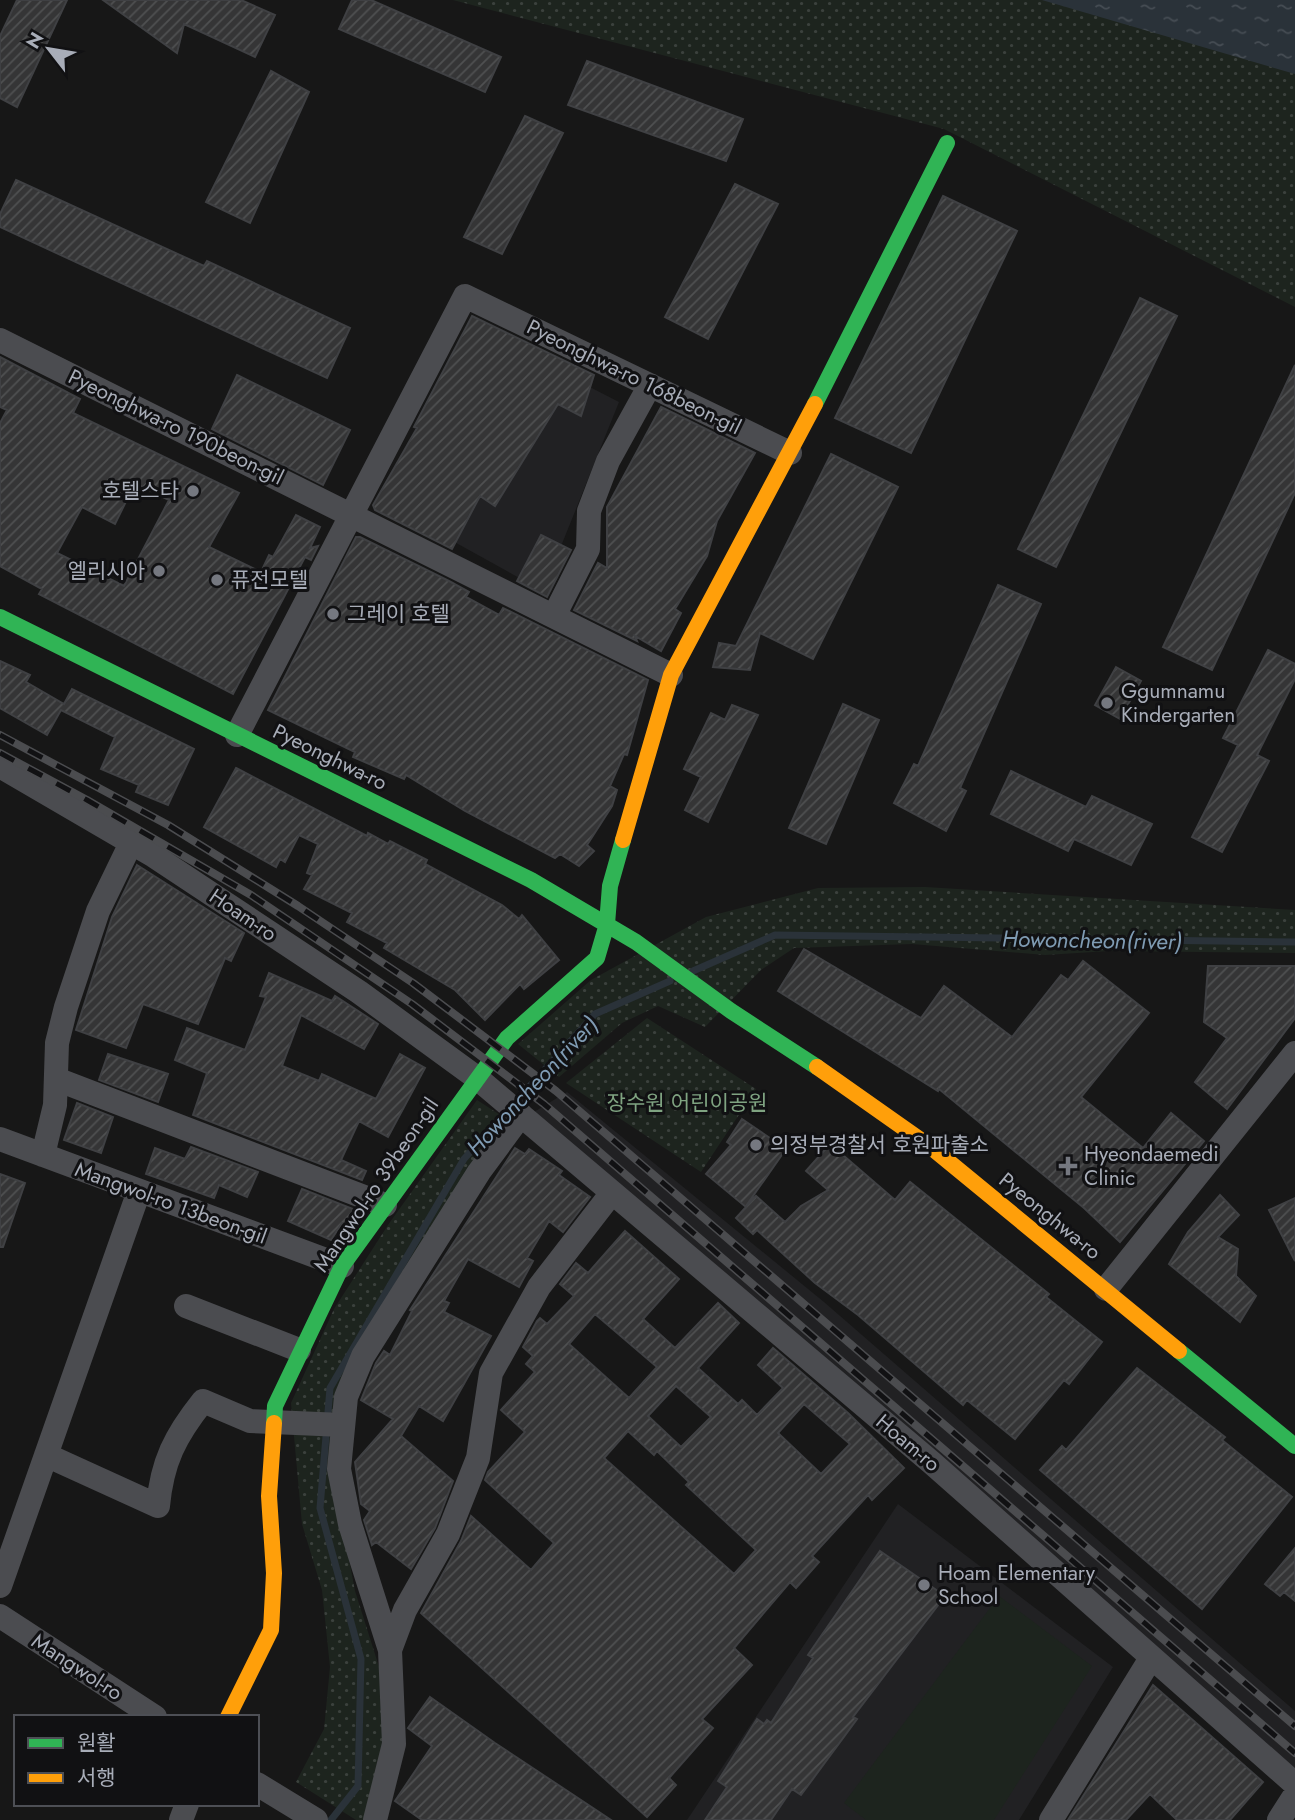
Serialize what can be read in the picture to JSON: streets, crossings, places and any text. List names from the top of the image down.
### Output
{
  "streets": {
    "street": [
      "Pyeonghwa-ro 168beon-gil",
      "Pyeonghwa-ro 190beon-gil",
      "Pyeonghwa-ro",
      "Hoam-ro",
      "Mangwol-ro 39beon-gil",
      "Mangwol-ro 13beon-gil",
      "Mangwol-ro"
    ]
  },
  "crossings": [
    ["Pyeonghwa-ro 168beon-gil", "Pyeonghwa-ro 190beon-gil"],
    ["Pyeonghwa-ro 168beon-gil", "Pyeonghwa-ro"],
    ["Pyeonghwa-ro", "Mangwol-ro 39beon-gil"],
    ["Hoam-ro", "Mangwol-ro 39beon-gil"],
    ["Mangwol-ro 39beon-gil", "Mangwol-ro 13beon-gil"]
  ],
  "water": ["Howoncheon(river)"],
  "parks": ["장수원 어린이공원"],
  "places": {
    "other": [
      "호텔스타",
      "엘리시아",
      "퓨전모텔",
      "그레이 호텔",
      "Ggumnamu Kindergarten",
      "의정부경찰서 호원파출소",
      "Hoam Elementary School"
    ],
    "health": ["Hyeondaemedi Clinic"]
  },
  "legend": ["원활", "서행"],
  "north": "top left"
}
